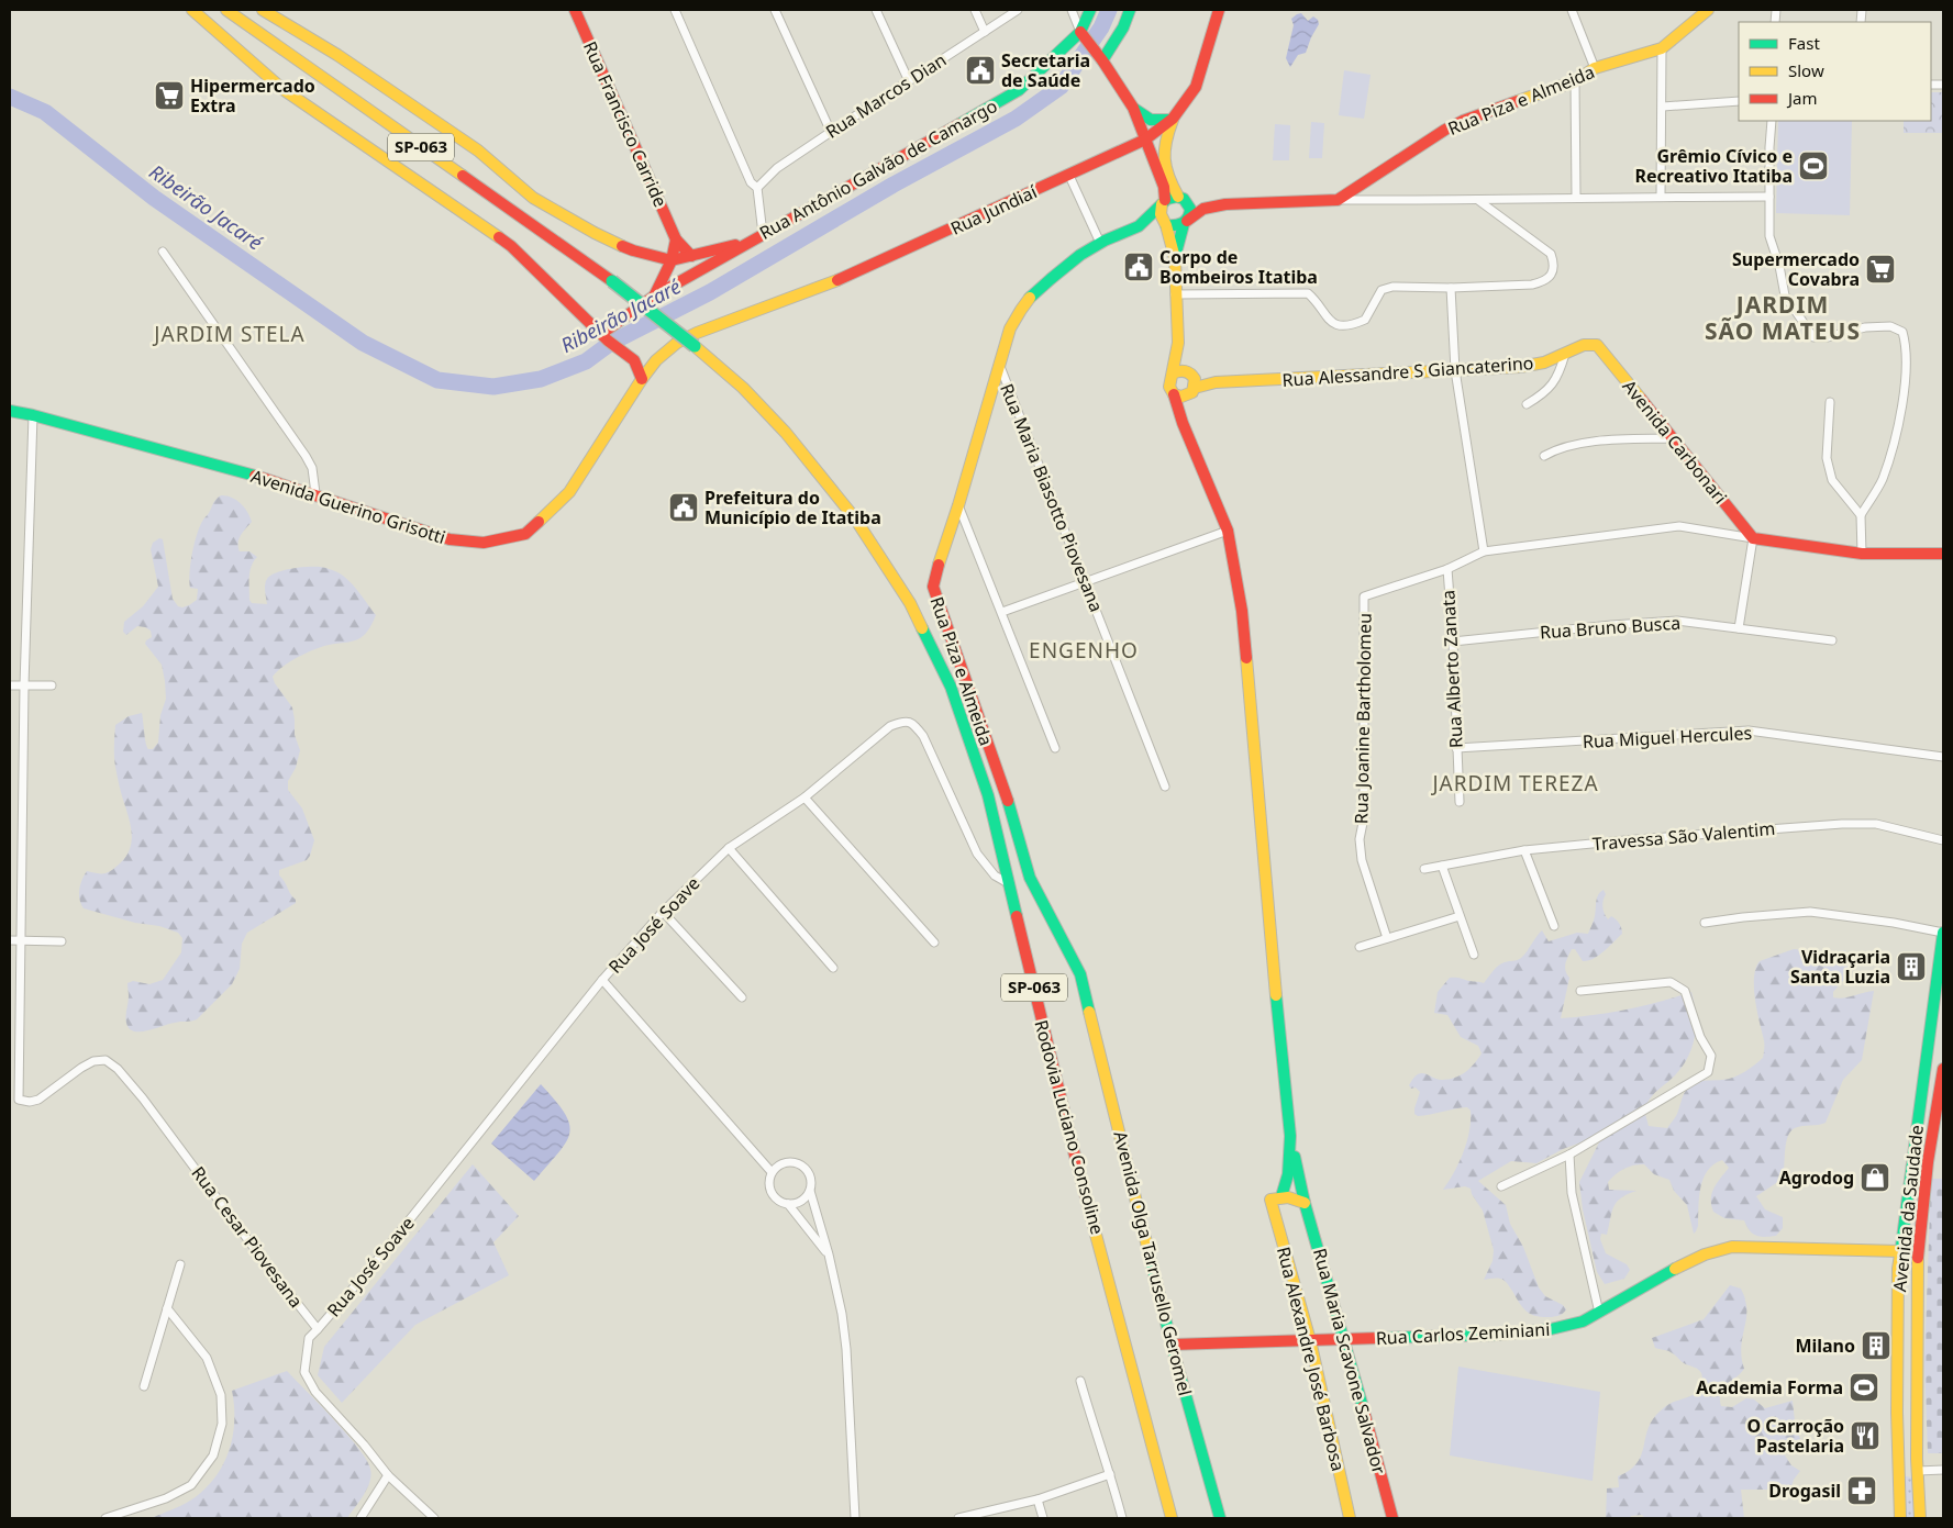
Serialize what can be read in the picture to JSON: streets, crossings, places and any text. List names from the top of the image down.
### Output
{
  "streets": {
    "main road": [
      "Rua Piza e Almeida",
      "Rua Francisco Carride",
      "SP-063",
      "Rua Antônio Galvão de Camargo",
      "Rua Jundiaí",
      "Rua Alessandre S Giancaterino",
      "Avenida Carbonari",
      "Avenida Guerino Grisotti",
      "Rodovia Luciano Consoline",
      "Avenida da Saudade",
      "Avenida Olga Tarrusello Geromel",
      "Rua Carlos Zeminiani",
      "Rua Alexandre José Barbosa",
      "Rua Maria Scavone Salvador"
    ],
    "street": [
      "Rua Marcos Dian",
      "Rua Maria Biasotto Piovesana",
      "Rua Bruno Busca",
      "Rua Alberto Zanata",
      "Rua Joanine Bartholomeu",
      "Rua Miguel Hercules",
      "Travessa São Valentim",
      "Rua José Soave",
      "Rua Cesar Piovesana"
    ]
  },
  "crossings": [
    ["Rua Piza e Almeida", "Rua Maria Biasotto Piovesana"],
    ["Rua Piza e Almeida", "Avenida Olga Tarrusello Geromel"],
    ["Rua Francisco Carride", "Rua Antônio Galvão de Camargo"],
    ["Rua Jundiaí", "Avenida Guerino Grisotti"],
    ["Rua Alessandre S Giancaterino", "Avenida Carbonari"],
    ["Avenida Carbonari", "Rua Joanine Bartholomeu"],
    ["Rua Bruno Busca", "Rua Alberto Zanata"],
    ["Rua Alberto Zanata", "Rua Joanine Bartholomeu"],
    ["Rua Alberto Zanata", "Rua Miguel Hercules"],
    ["Rua José Soave", "Rodovia Luciano Consoline"],
    ["Rua José Soave", "Rua Cesar Piovesana"],
    ["Avenida da Saudade", "Rua Carlos Zeminiani"],
    ["Avenida Olga Tarrusello Geromel", "Rua Carlos Zeminiani"],
    ["Rua Carlos Zeminiani", "Rua Alexandre José Barbosa"],
    ["Rua Carlos Zeminiani", "Rua Maria Scavone Salvador"]
  ],
  "districts": [
    "JARDIM SÃO MATEUS",
    "JARDIM STELA",
    "ENGENHO",
    "JARDIM TEREZA"
  ],
  "water": ["Ribeirão Jacaré"],
  "places": {
    "public building": ["Secretaria de Saúde", "Corpo de Bombeiros Itatiba", "Prefeitura do Município de Itatiba"],
    "supermarket": ["Hipermercado Extra", "Supermercado Covabra"],
    "sports": ["Grêmio Cívico e Recreativo Itatiba", "Academia Forma"],
    "building": ["Vidraçaria Santa Luzia", "Milano"],
    "shop": ["Agrodog"],
    "restaurant": ["O Carroção Pastelaria"],
    "pharmacy": ["Drogasil"]
  },
  "legend": ["Fast", "Slow", "Jam"]
}
